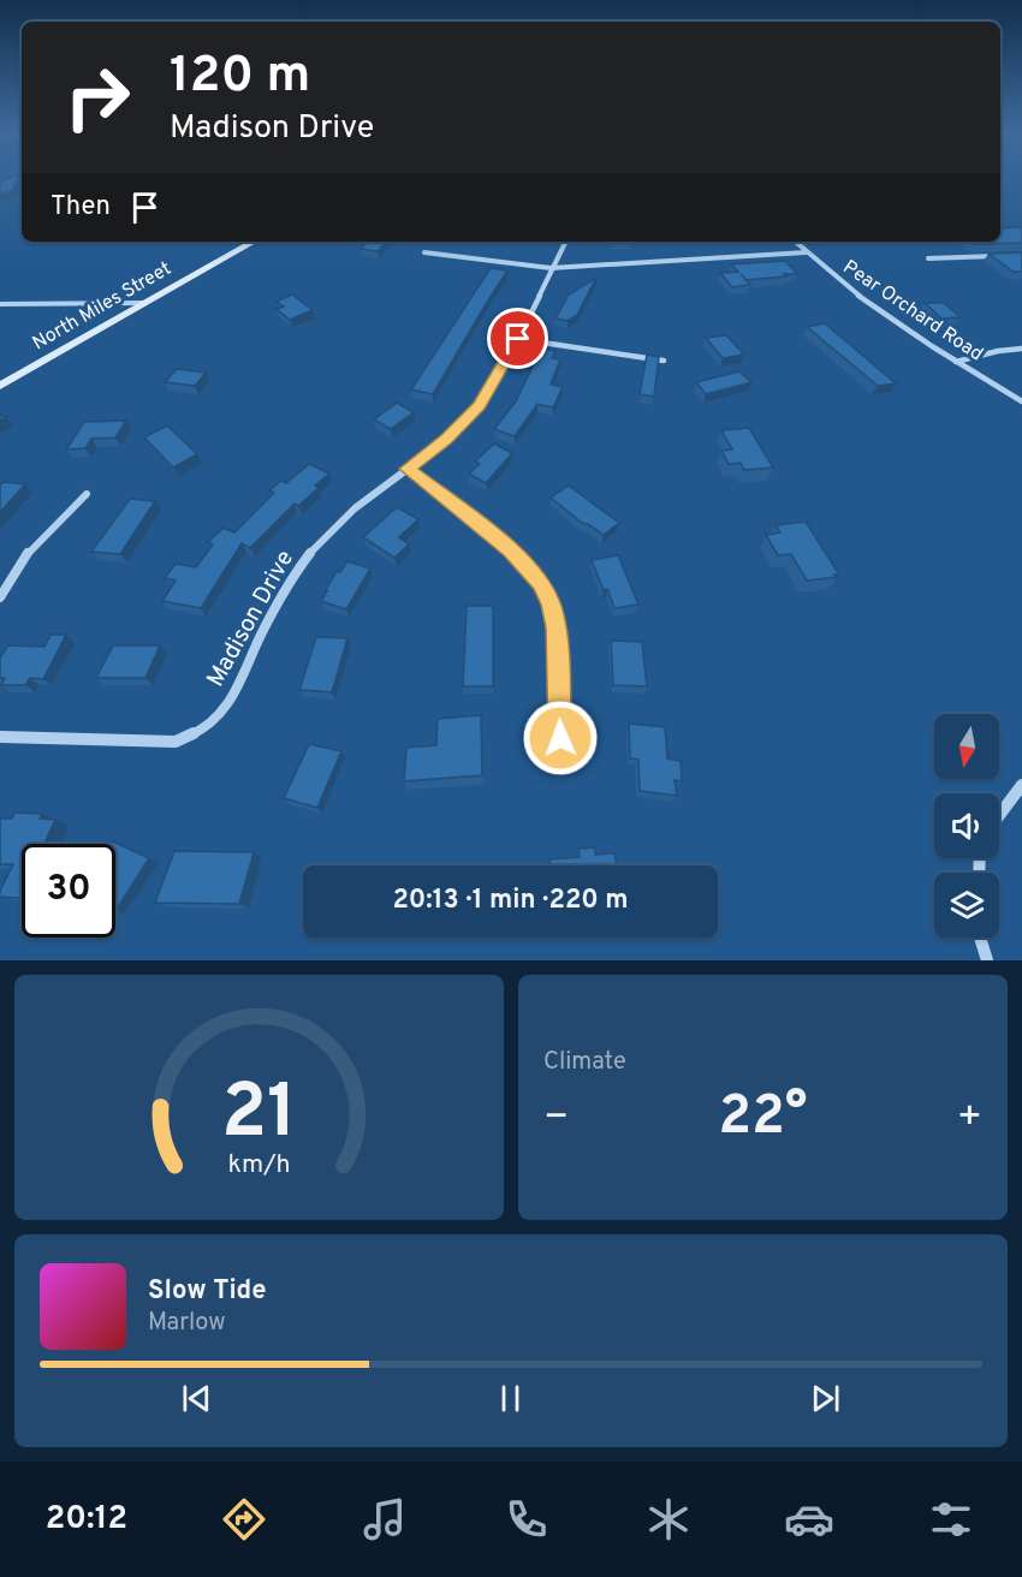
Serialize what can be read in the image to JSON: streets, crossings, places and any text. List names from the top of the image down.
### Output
{
  "streets": {
    "main road": ["North Miles Street"],
    "street": ["Pear Orchard Road", "Madison Drive"]
  },
  "north": "bottom",
  "page": {
    "turn": ["120 m", "Madison Drive"],
    "then": "Then",
    "limit": "30",
    "trip": "20:13 · 1 min · 220 m",
    "tile": "Climate",
    "heat": ["−", "22°", "+"],
    "song": ["Slow Tide", "Marlow"],
    "tabs": "20:12",
    "gauge": ["21", "km/h"]
  }
}
